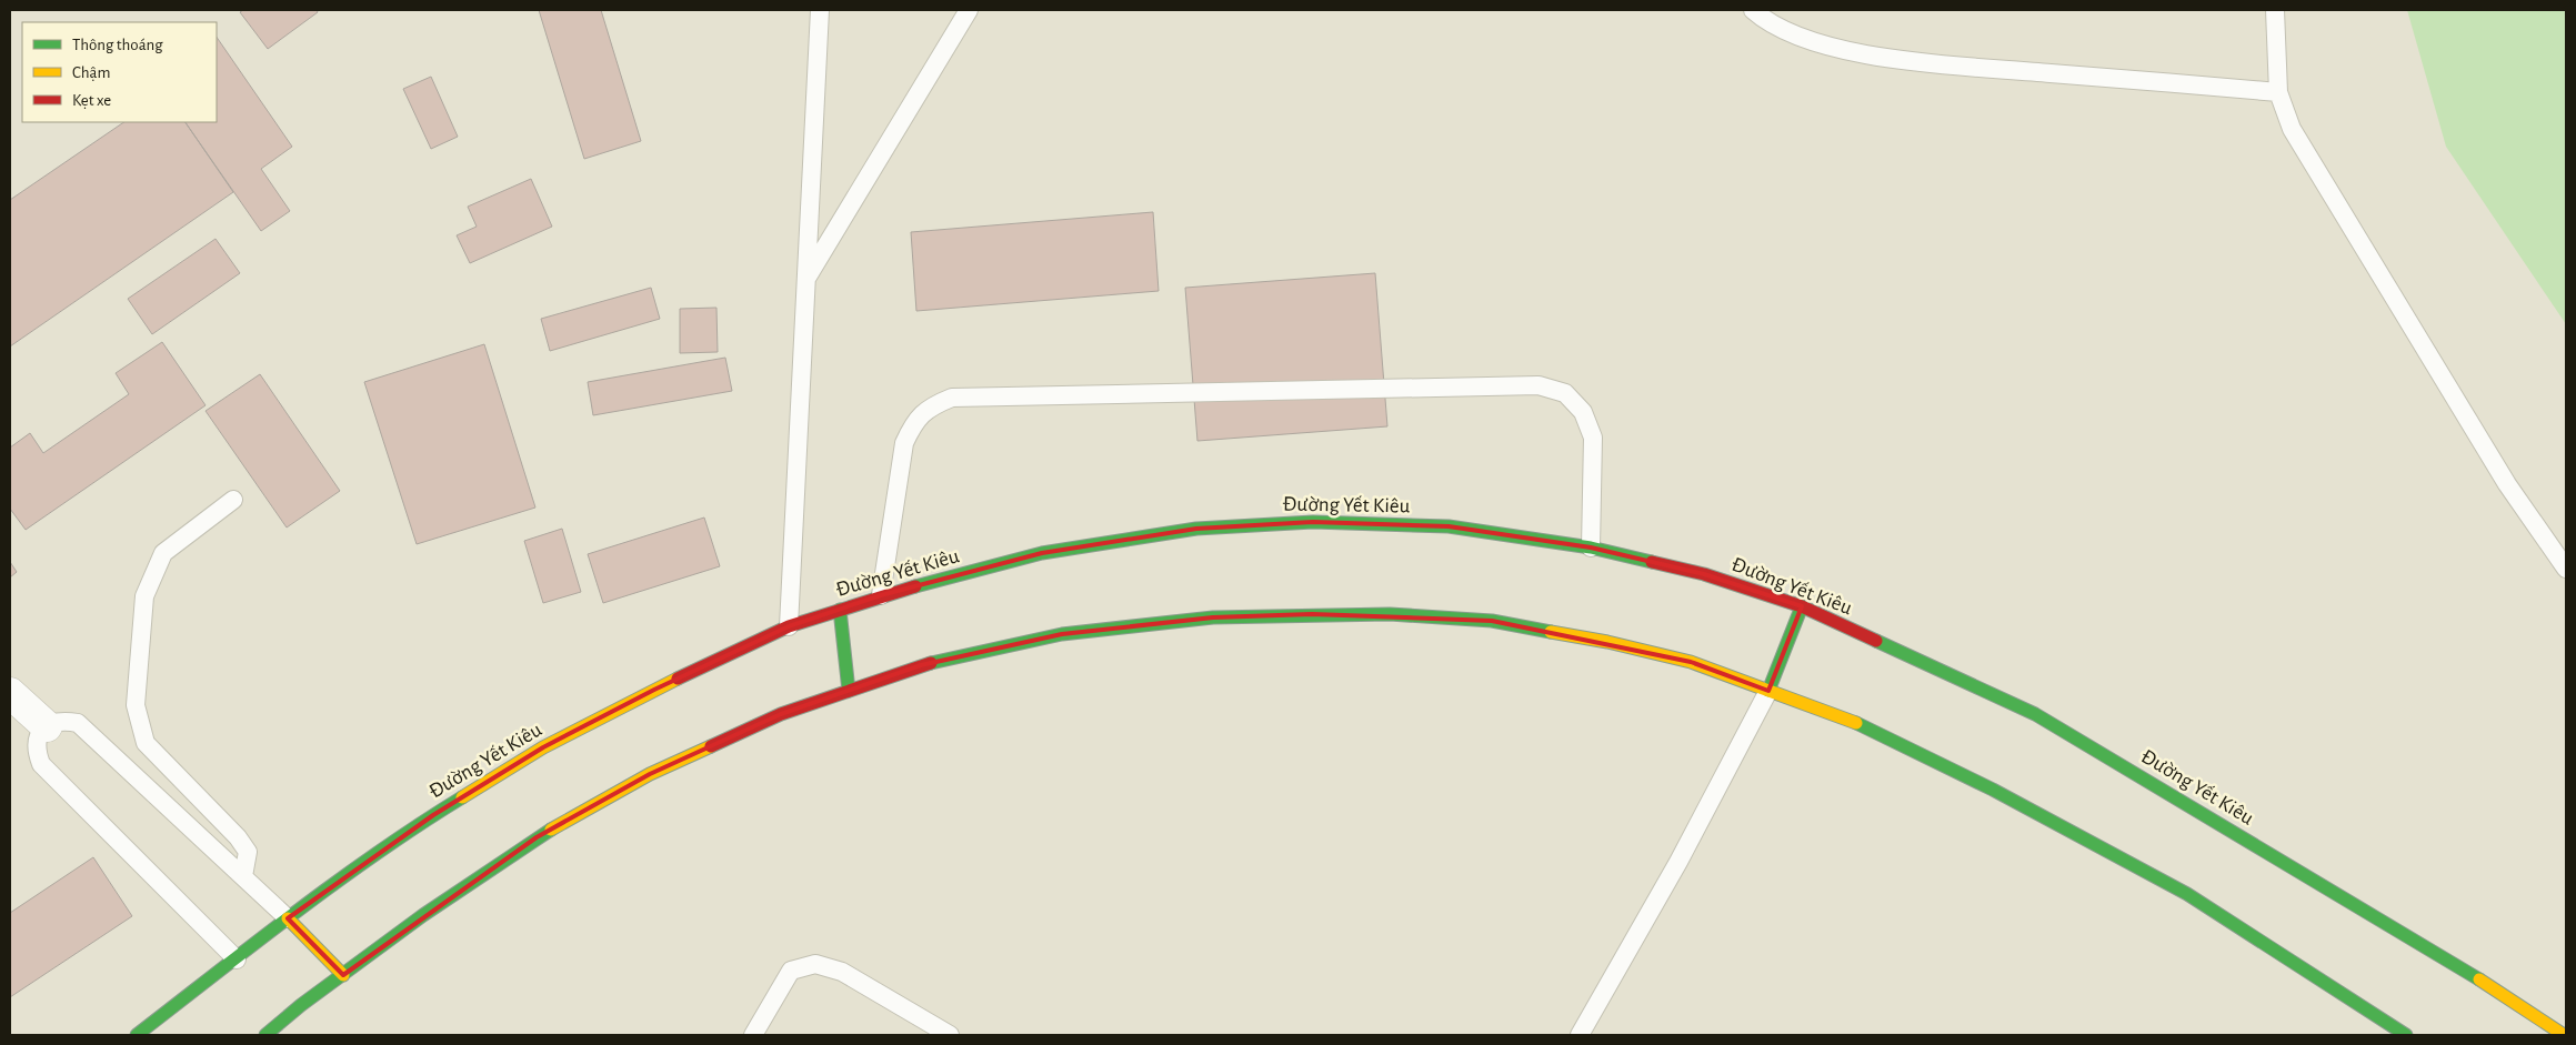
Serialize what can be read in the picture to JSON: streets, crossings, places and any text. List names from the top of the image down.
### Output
{
  "streets": {
    "highway": ["Đường Yết Kiêu"]
  },
  "legend": ["Thông thoáng", "Chậm", "Kẹt xe"]
}
